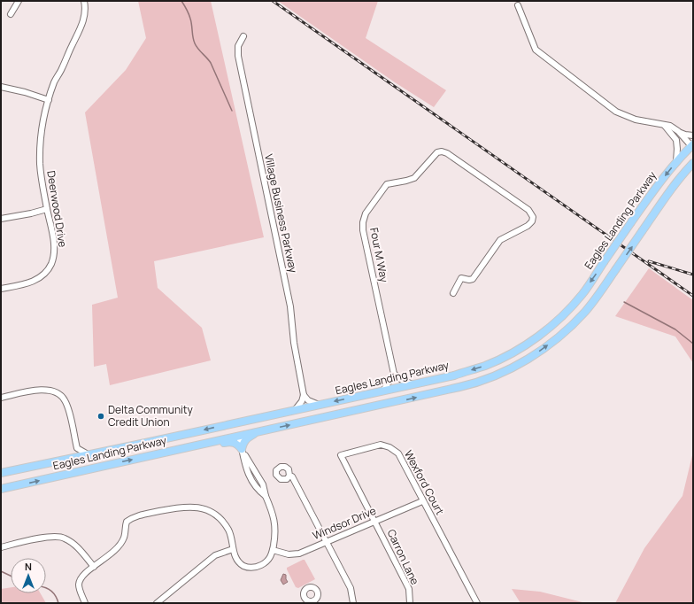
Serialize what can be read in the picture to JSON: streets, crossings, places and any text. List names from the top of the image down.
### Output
{
  "streets": {
    "main road": ["Eagles Landing Parkway"],
    "street": [
      "Deerwood Drive",
      "Village Business Parkway",
      "Four M Way",
      "Wexford Court",
      "Windsor Drive",
      "Carron Lane"
    ]
  },
  "crossings": [
    ["Wexford Court", "Windsor Drive"],
    ["Wexford Court", "Carron Lane"],
    ["Windsor Drive", "Carron Lane"]
  ],
  "places": ["Delta Community Credit Union"],
  "north": "top"
}
